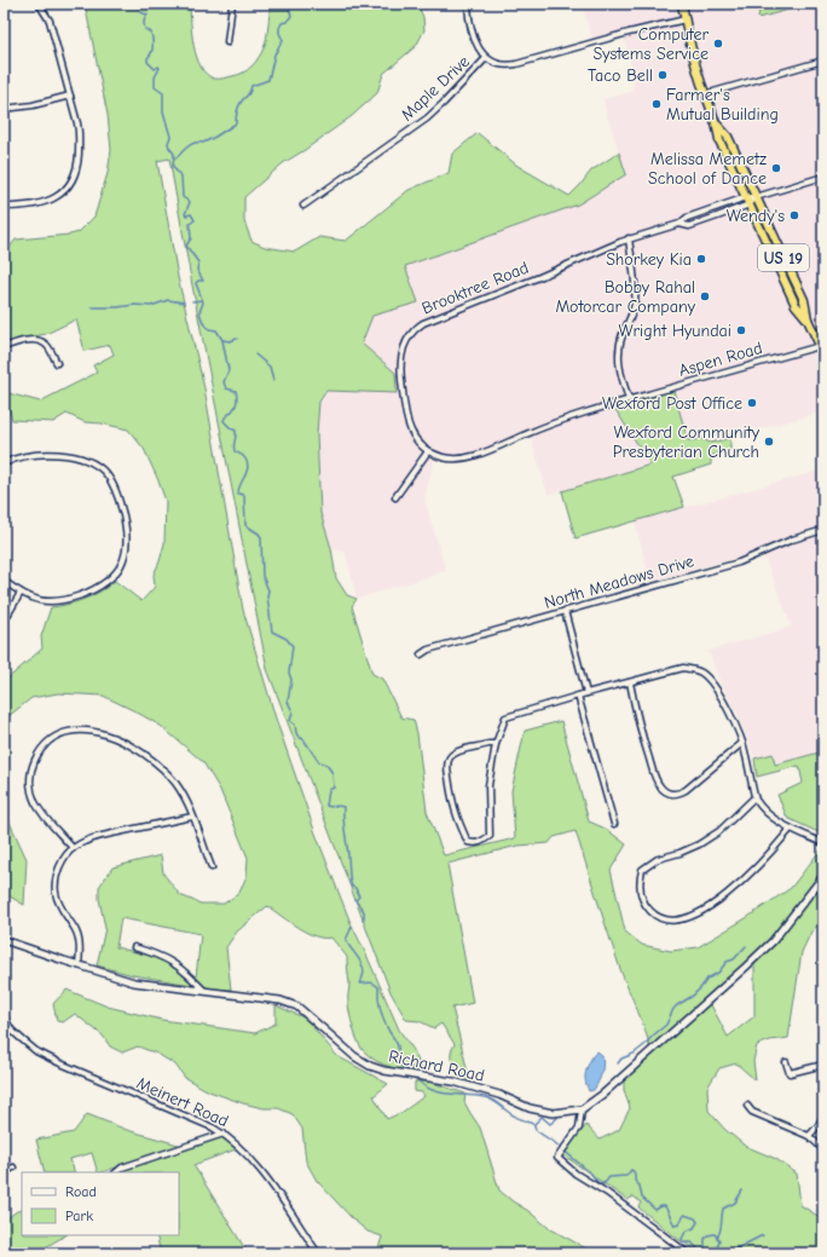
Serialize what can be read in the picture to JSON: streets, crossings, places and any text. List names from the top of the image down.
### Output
{
  "streets": {
    "highway": ["US 19"],
    "street": [
      "Maple Drive",
      "Brooktree Road",
      "Aspen Road",
      "North Meadows Drive",
      "Richard Road",
      "Meinert Road"
    ]
  },
  "crossings": [
    ["Maple Drive", "US 19"],
    ["US 19", "Brooktree Road"],
    ["US 19", "Aspen Road"]
  ],
  "places": [
    "Computer Systems Service",
    "Taco Bell",
    "Farmer's Mutual Building",
    "Melissa Memetz School of Dance",
    "Wendy's",
    "Shorkey Kia",
    "Bobby Rahal Motorcar Company",
    "Wright Hyundai",
    "Wexford Post Office",
    "Wexford Community Presbyterian Church"
  ],
  "legend": ["Road", "Park"]
}
